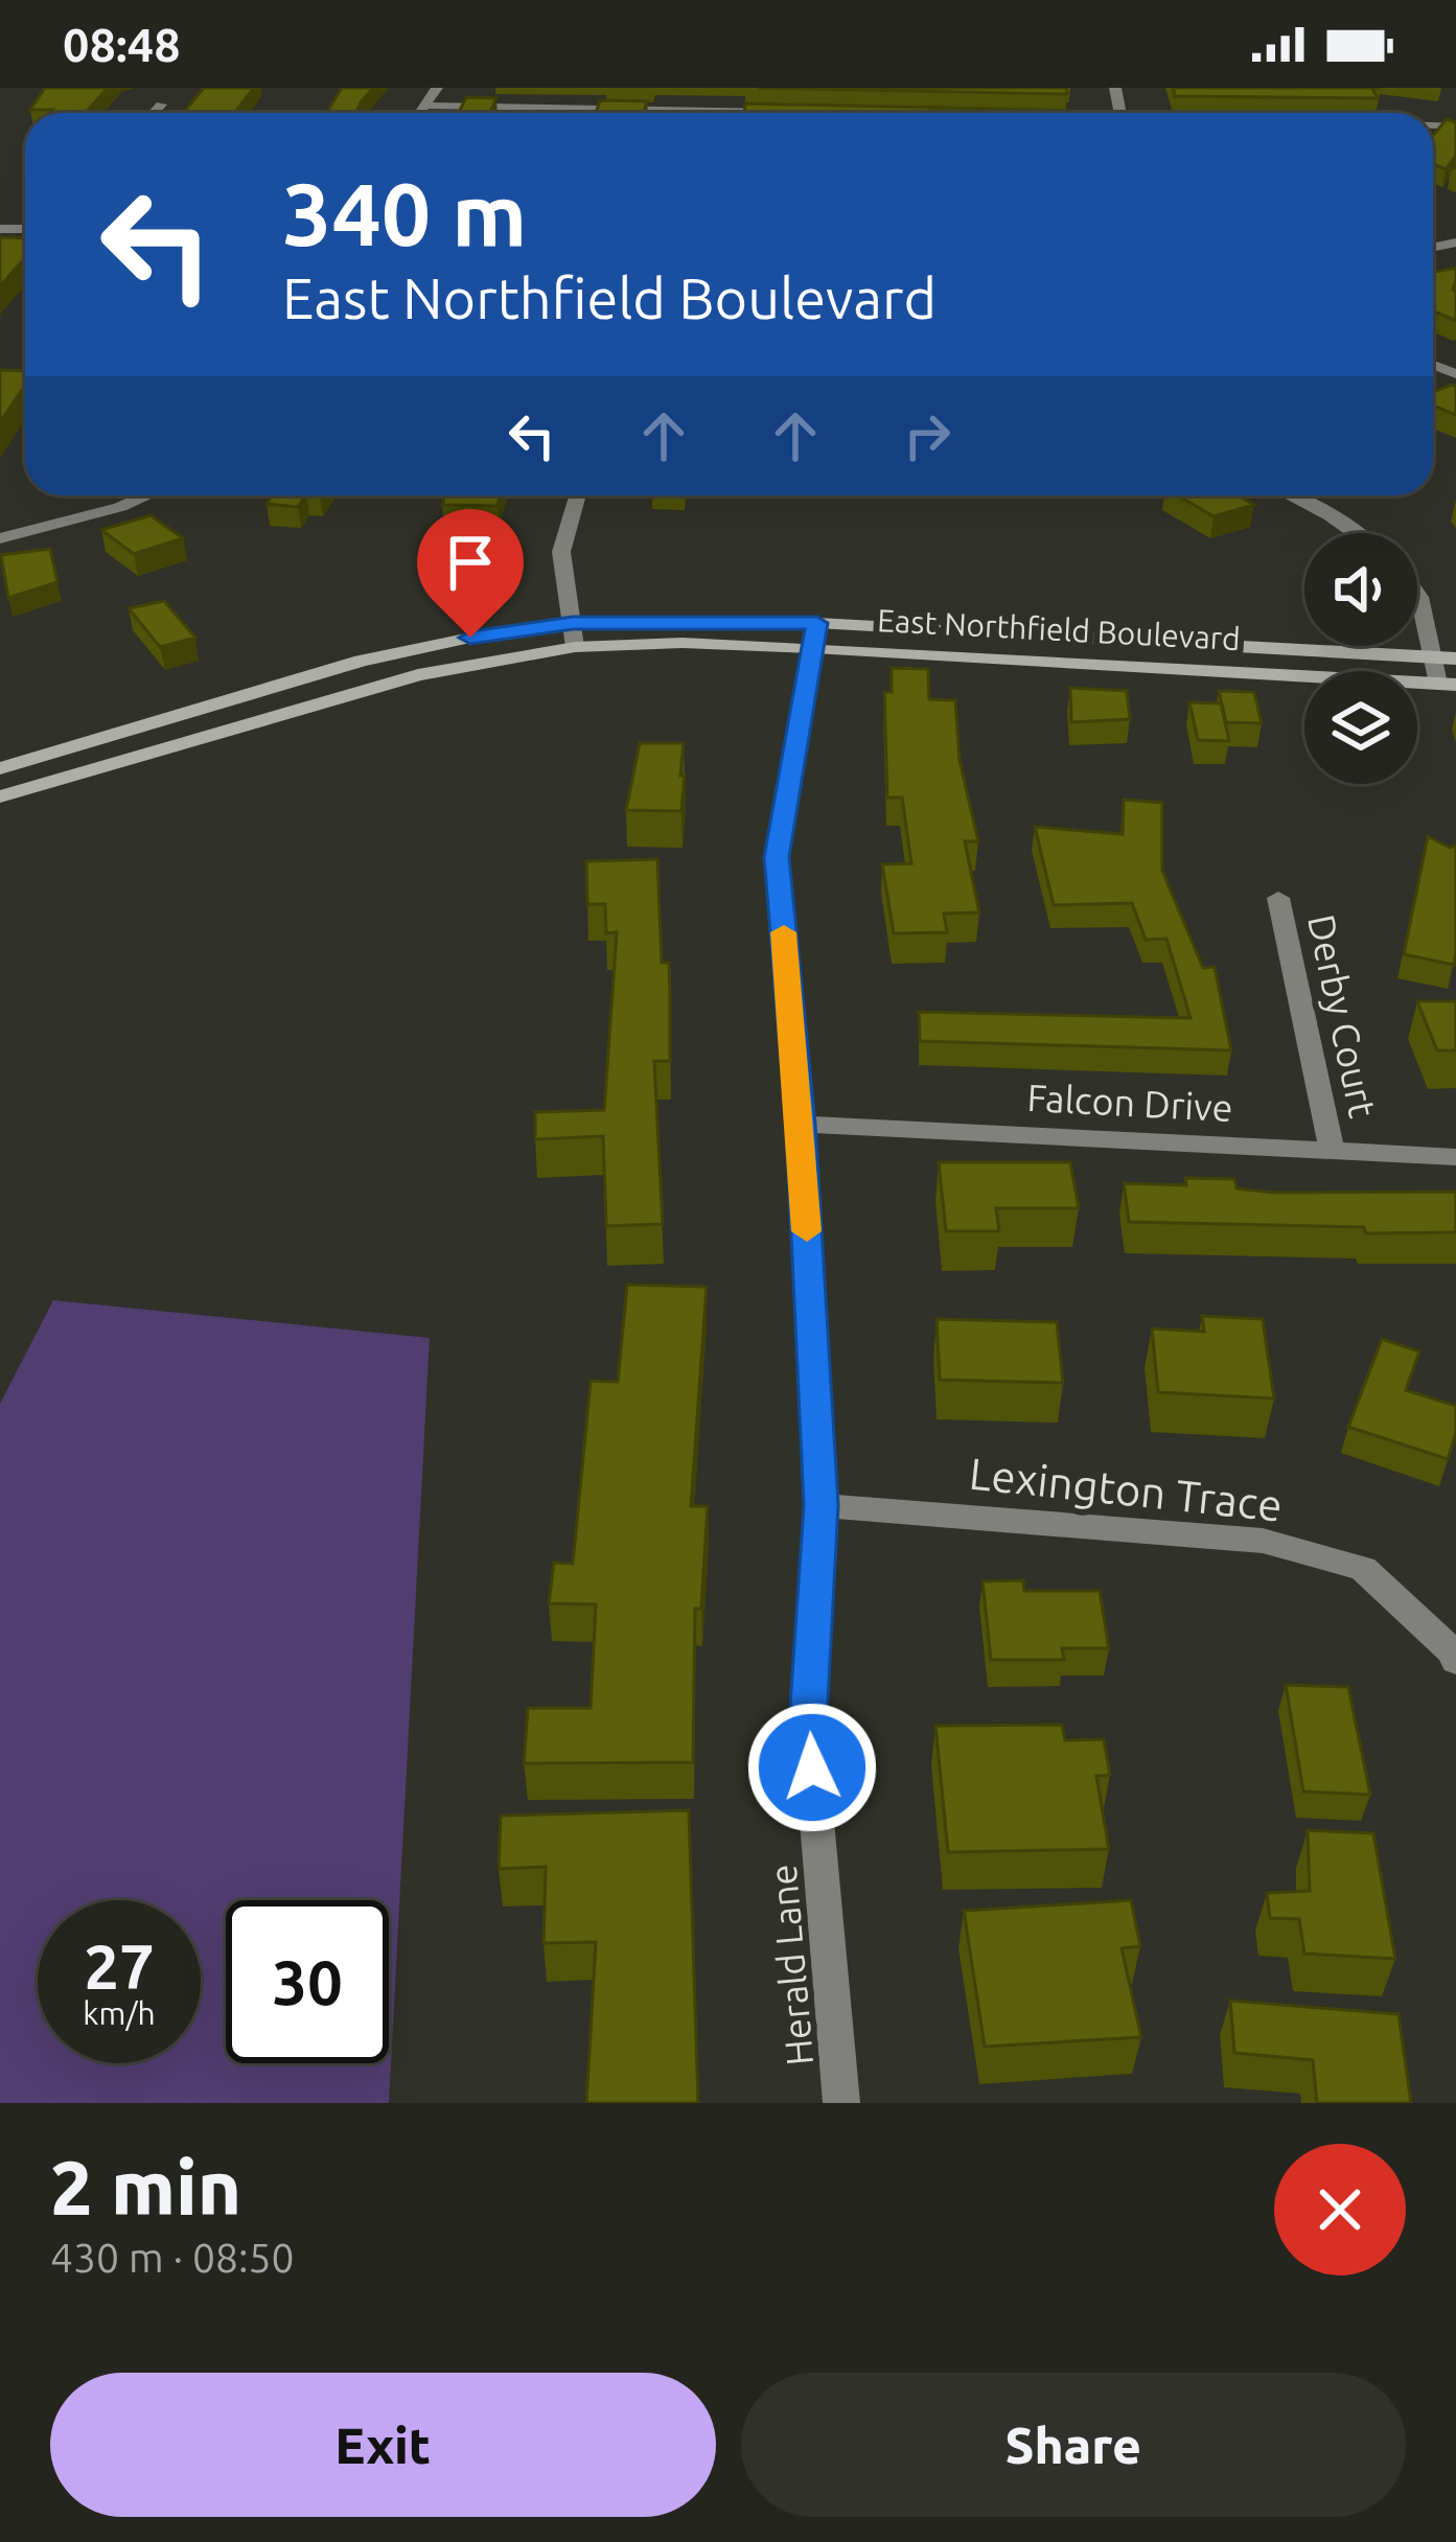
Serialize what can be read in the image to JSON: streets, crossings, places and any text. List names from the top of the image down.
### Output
{
  "streets": {
    "main road": ["East Northfield Boulevard"],
    "street": [
      "Derby Court",
      "Falcon Drive",
      "Lexington Trace",
      "Herald Lane"
    ]
  },
  "crossings": [
    ["East Northfield Boulevard", "Herald Lane"],
    ["Derby Court", "Falcon Drive"],
    ["Falcon Drive", "Herald Lane"],
    ["Lexington Trace", "Herald Lane"]
  ],
  "page": {
    "status": "08:48",
    "turn": ["340 m", "East Northfield Boulevard"],
    "speed": "27 km/h",
    "limit": "30",
    "heading": ["2 min", "430 m · 08:50"],
    "buttons": ["Exit", "Share"]
  }
}
